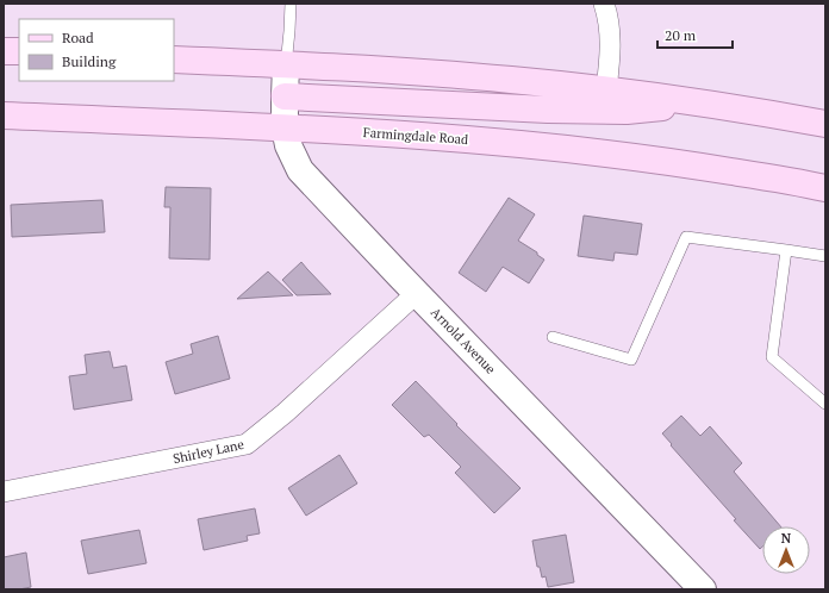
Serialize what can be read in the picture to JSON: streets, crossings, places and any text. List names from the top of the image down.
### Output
{
  "streets": {
    "main road": ["Farmingdale Road"],
    "street": ["Arnold Avenue", "Shirley Lane"]
  },
  "crossings": [
    ["Farmingdale Road", "Arnold Avenue"],
    ["Arnold Avenue", "Shirley Lane"]
  ],
  "legend": ["Road", "Building"],
  "scale_bar": "20 m",
  "north": "top"
}
